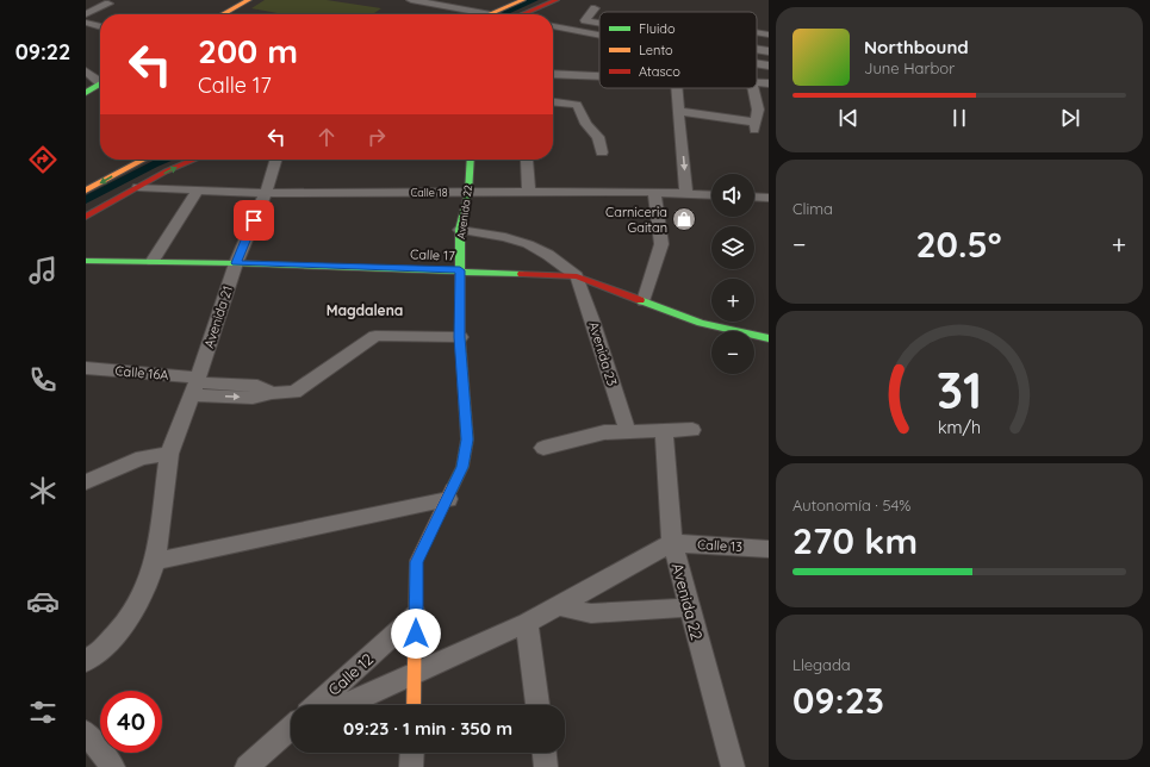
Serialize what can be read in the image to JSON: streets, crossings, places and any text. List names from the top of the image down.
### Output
{
  "streets": {
    "street": [
      "Calle 18",
      "Avenida 22",
      "Calle 17",
      "Avenida 21",
      "Avenida 23",
      "Calle 16A",
      "Calle 13",
      "Calle 12"
    ]
  },
  "crossings": [
    ["Calle 18", "Avenida 22"],
    ["Calle 18", "Avenida 21"],
    ["Avenida 22", "Calle 17"],
    ["Avenida 22", "Calle 13"],
    ["Avenida 22", "Calle 12"],
    ["Calle 17", "Avenida 21"],
    ["Calle 17", "Avenida 23"],
    ["Avenida 21", "Calle 16A"],
    ["Calle 13", "Calle 12"]
  ],
  "districts": ["Magdalena"],
  "places": {
    "shop": ["Carniceria Gaitan"]
  },
  "legend": ["Fluido", "Lento", "Atasco"],
  "page": {
    "tabs": "09:22",
    "turn": ["200 m", "Calle 17"],
    "song": ["Northbound", "June Harbor"],
    "tile": [
      "Clima",
      ["Autonomía · 54%", "270 km"],
      ["Llegada", "09:23"]
    ],
    "map_buttons": ["+", "−"],
    "heat": ["−", "20.5°", "+"],
    "limit": "40",
    "trip": "09:23 · 1 min · 350 m",
    "gauge": ["31", "km/h"]
  }
}
